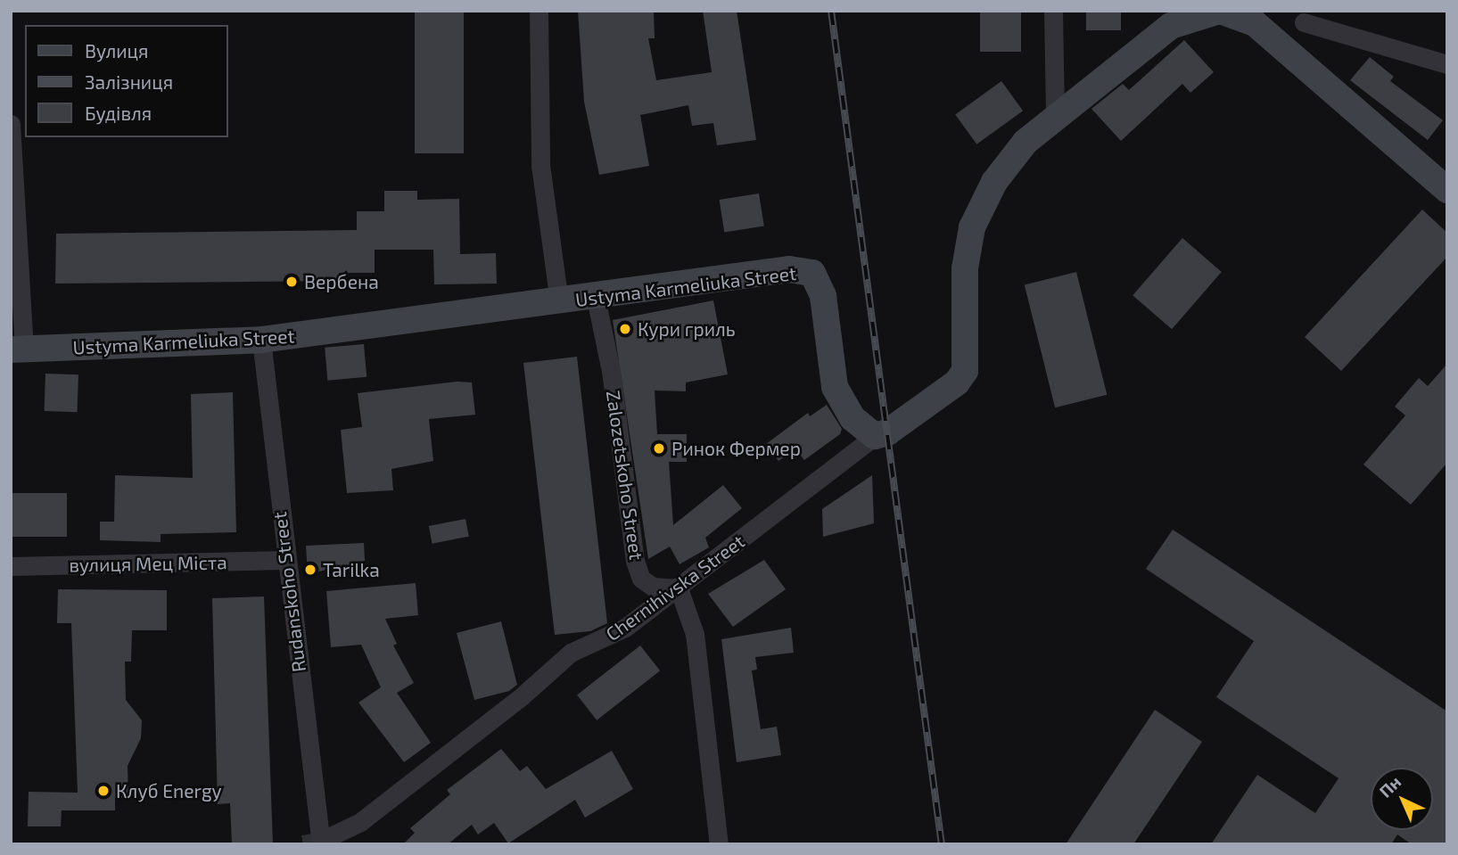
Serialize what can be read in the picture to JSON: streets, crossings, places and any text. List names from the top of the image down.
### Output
{
  "streets": {
    "street": [
      "Ustyma Karmeliuka Street",
      "Zalozetskoho Street",
      "вулиця Мец Міста",
      "Chernihivska Street",
      "Rudanskoho Street"
    ]
  },
  "crossings": [
    ["Ustyma Karmeliuka Street", "Zalozetskoho Street"],
    ["Ustyma Karmeliuka Street", "Chernihivska Street"],
    ["Ustyma Karmeliuka Street", "Rudanskoho Street"],
    ["Zalozetskoho Street", "Chernihivska Street"],
    ["вулиця Мец Міста", "Rudanskoho Street"],
    ["Chernihivska Street", "Rudanskoho Street"]
  ],
  "places": [
    "Вербена",
    "Кури гриль",
    "Ринок Фермер",
    "Tarilka",
    "Клуб Energy"
  ],
  "legend": ["Вулиця", "Залізниця", "Будівля"],
  "north": "top left"
}
